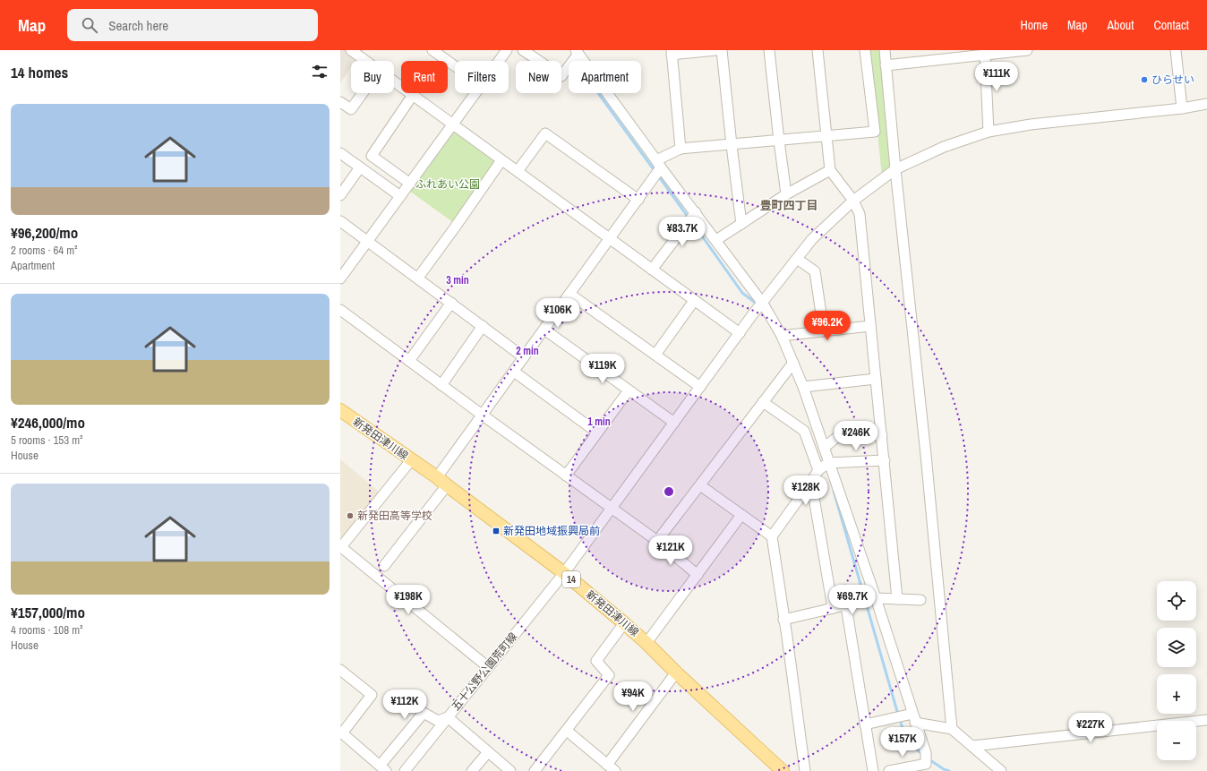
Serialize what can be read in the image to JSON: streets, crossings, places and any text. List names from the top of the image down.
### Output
{
  "streets": {
    "main road": ["新発田津川線", "14"],
    "street": ["五十公野公園荒町線"]
  },
  "crossings": [
    ["新発田津川線", "五十公野公園荒町線"]
  ],
  "districts": ["豊町四丁目"],
  "parks": ["ふれあい公園"],
  "places": {
    "other": ["ひらせい", "新発田高等学校"],
    "transit": ["新発田地域振興局前"]
  },
  "page": {
    "header": "Map",
    "search": "Search here",
    "nav": [
      "Home",
      "Map",
      "About",
      "Contact"
    ],
    "heading": "14 homes",
    "chip": [
      "Buy",
      "Rent",
      "Filters",
      "New",
      "Apartment"
    ],
    "price": [
      "¥111K",
      "¥83.7K",
      "¥106K",
      "¥96.2K",
      "¥119K",
      "¥246K",
      "¥128K",
      "¥121K",
      "¥198K",
      "¥69.7K",
      "¥94K",
      "¥112K",
      "¥227K",
      "¥157K"
    ],
    "list": [
      {
        "name": "¥96,200/mo",
        "note": "2 rooms · 64 m² · Apartment"
      },
      {
        "name": "¥246,000/mo",
        "note": "5 rooms · 153 m² · House"
      },
      {
        "name": "¥157,000/mo",
        "note": "4 rooms · 108 m² · House"
      }
    ],
    "map_buttons": ["+", "−"]
  },
  "rings": ["3 min", "2 min", "1 min"]
}
